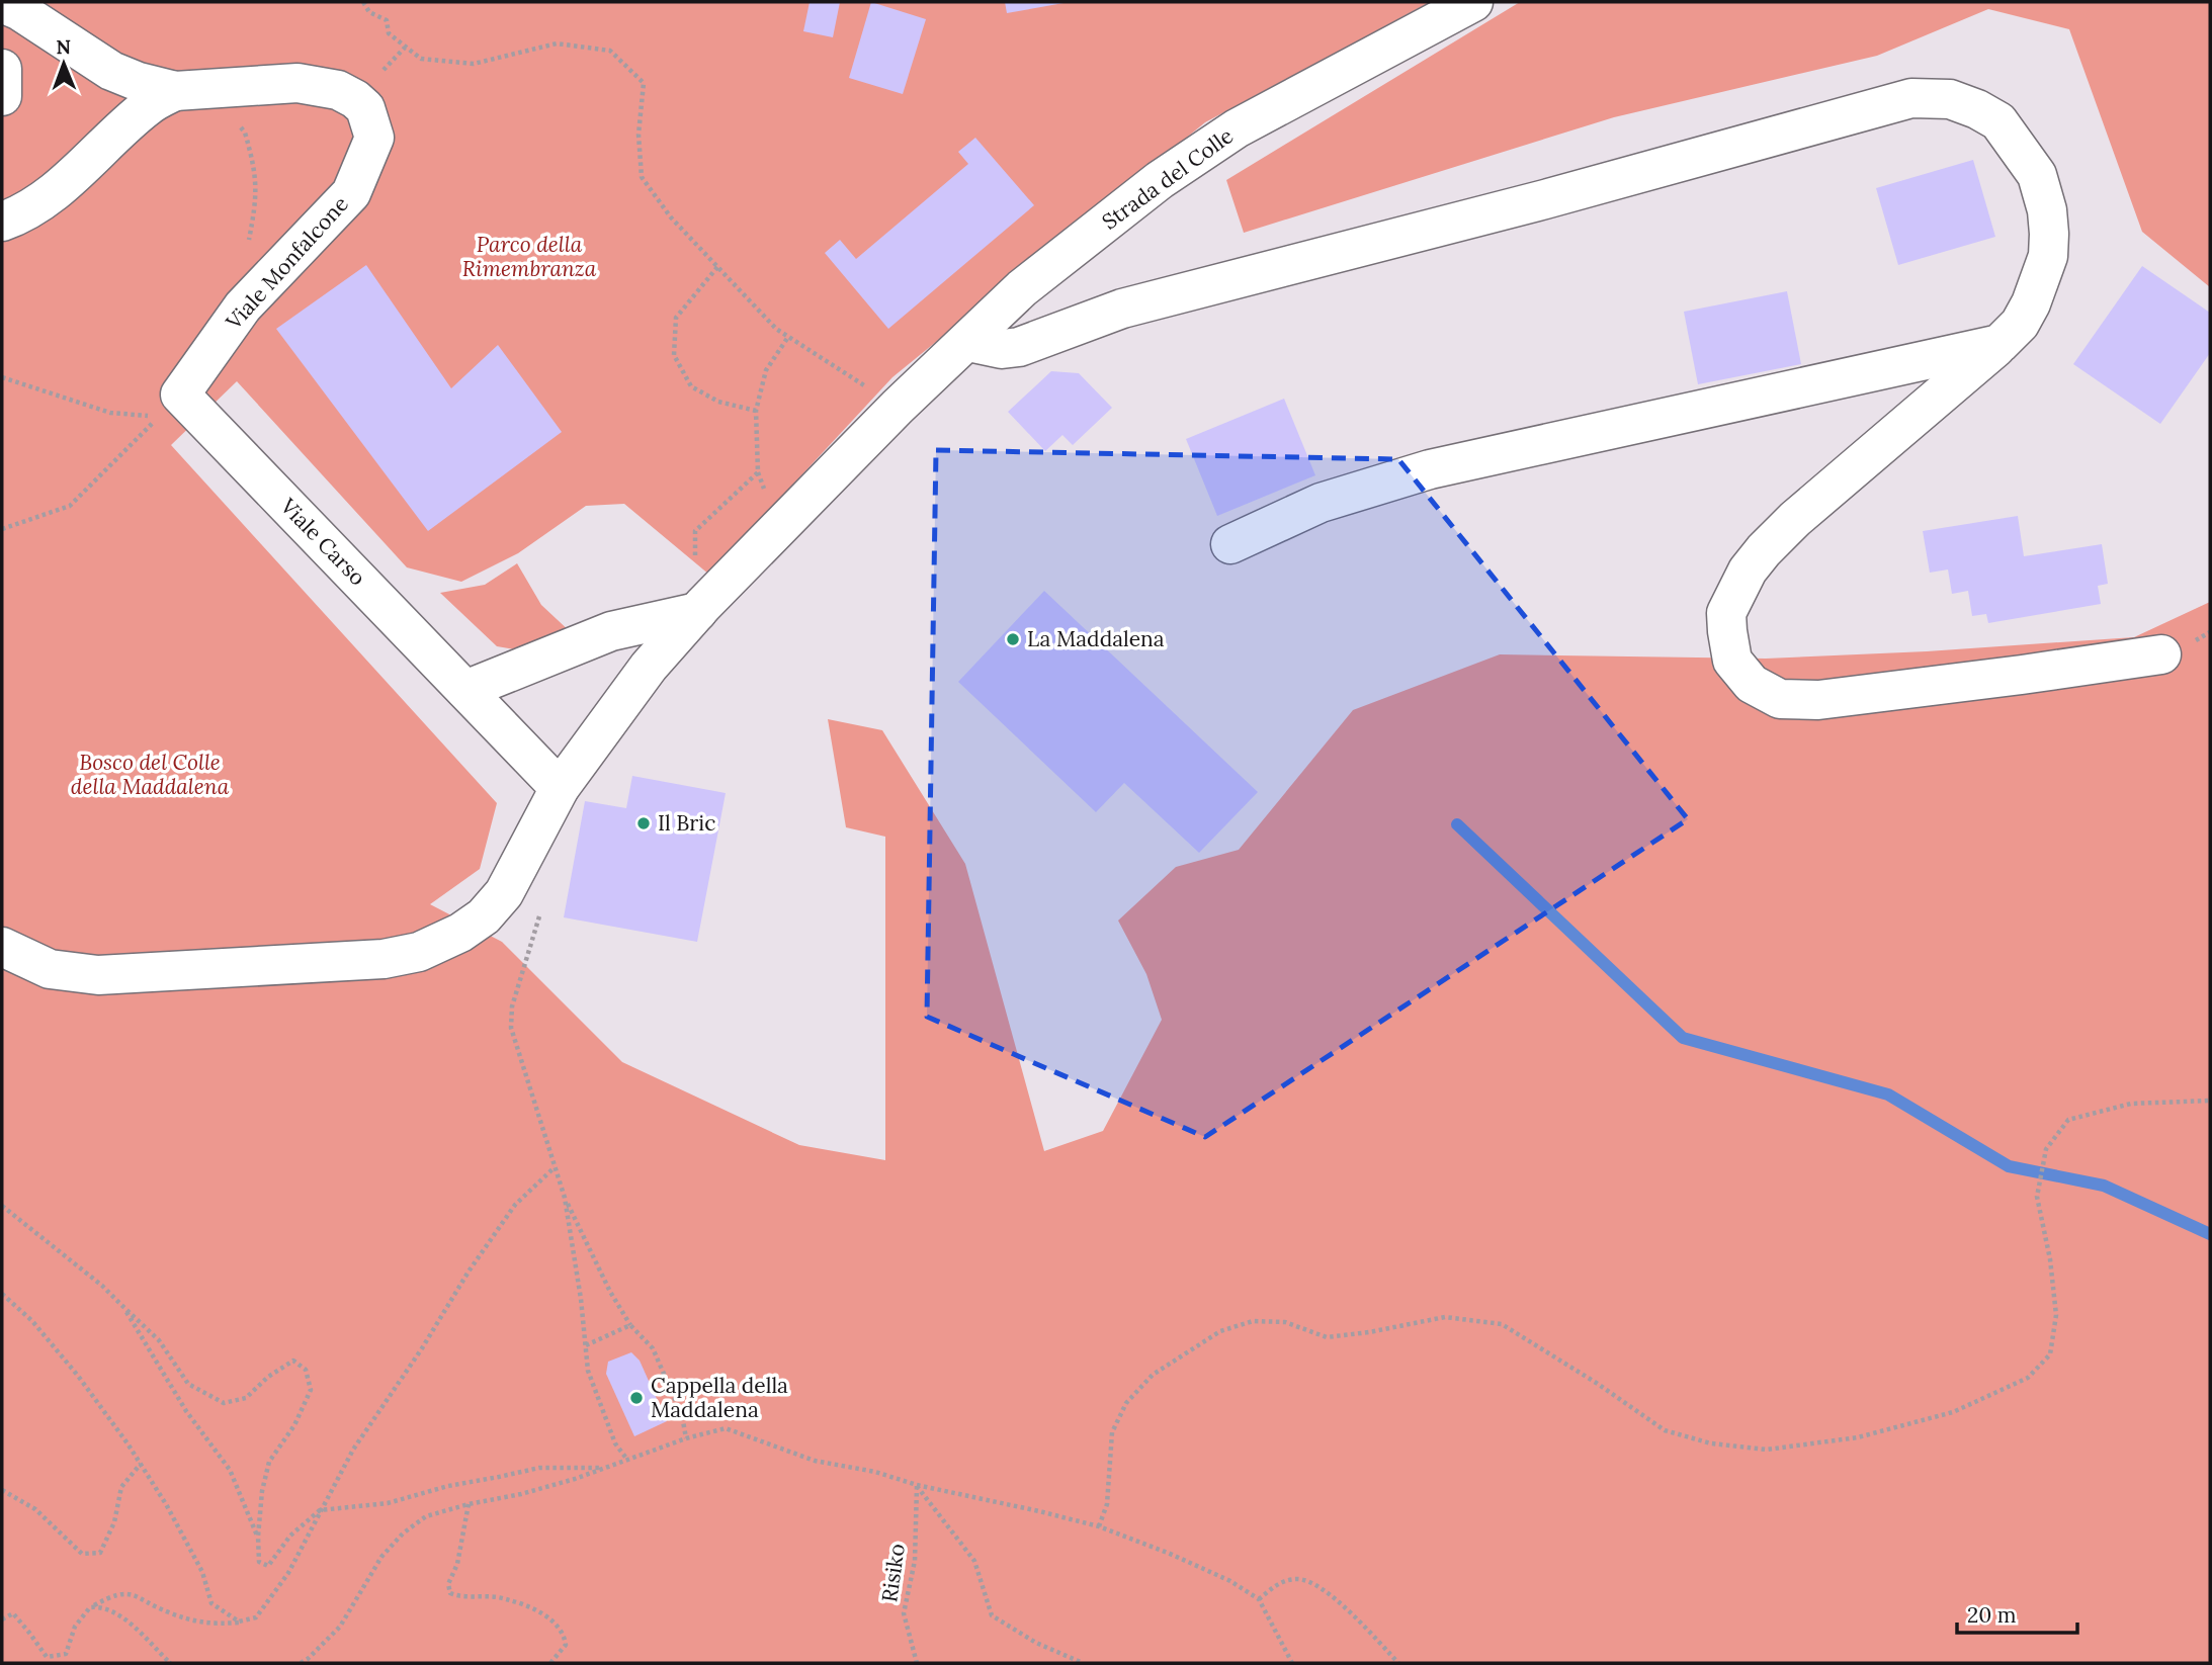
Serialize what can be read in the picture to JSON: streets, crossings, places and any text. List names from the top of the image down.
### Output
{
  "streets": {
    "street": ["Strada del Colle", "Viale Monfalcone", "Viale Carso"],
    "path": ["Risiko"]
  },
  "crossings": [
    ["Strada del Colle", "Viale Carso"],
    ["Viale Monfalcone", "Viale Carso"]
  ],
  "parks": ["Parco della Rimembranza", "Bosco del Colle della Maddalena"],
  "places": ["La Maddalena", "Il Bric", "Cappella della Maddalena"],
  "scale_bar": "20 m",
  "north": "top"
}
